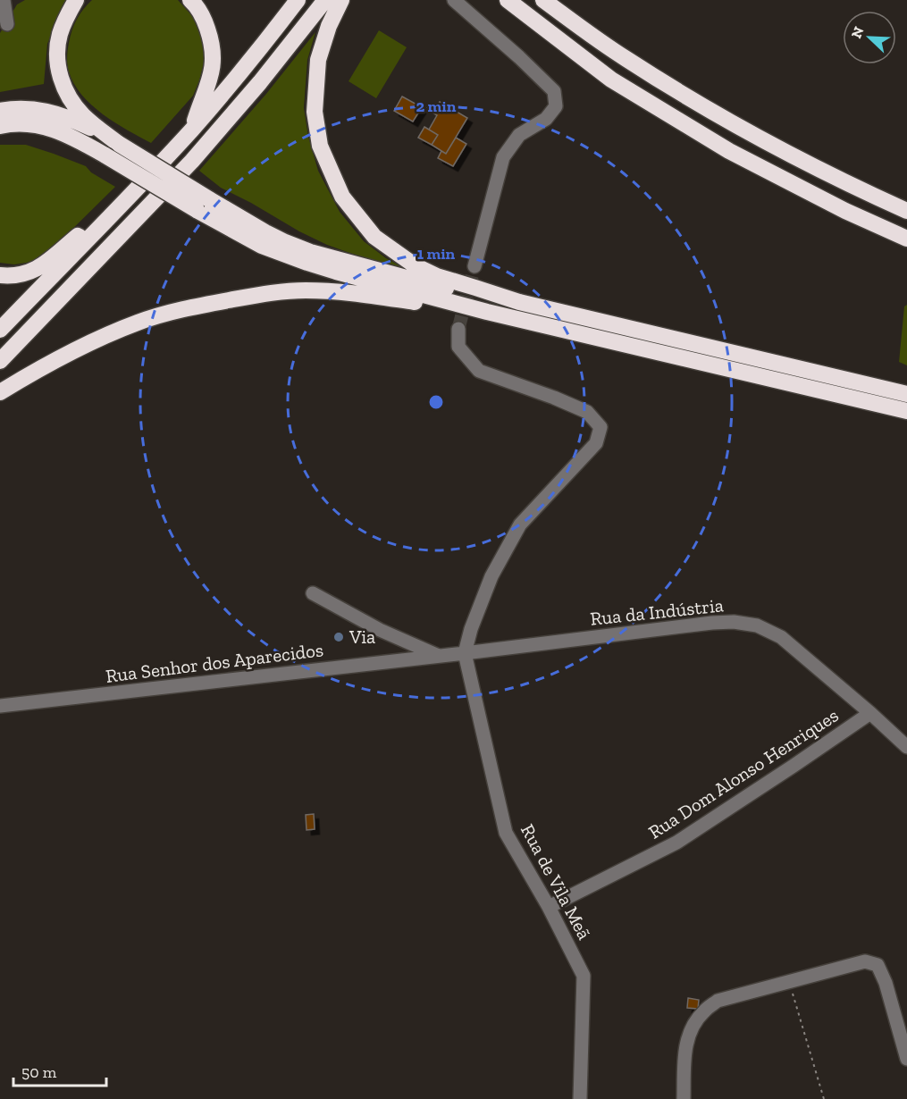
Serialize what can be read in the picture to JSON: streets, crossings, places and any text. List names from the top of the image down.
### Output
{
  "streets": {
    "street": [
      "Rua da Indústria",
      "Rua Senhor dos Aparecidos",
      "Rua Dom Alonso Henriques",
      "Rua de Vila Meã"
    ]
  },
  "crossings": [
    ["Rua da Indústria", "Rua Senhor dos Aparecidos"],
    ["Rua da Indústria", "Rua Dom Alonso Henriques"],
    ["Rua da Indústria", "Rua de Vila Meã"],
    ["Rua Senhor dos Aparecidos", "Rua de Vila Meã"],
    ["Rua Dom Alonso Henriques", "Rua de Vila Meã"]
  ],
  "places": ["Via"],
  "scale_bar": "50 m",
  "north": "top left",
  "rings": ["2 min", "1 min"]
}
